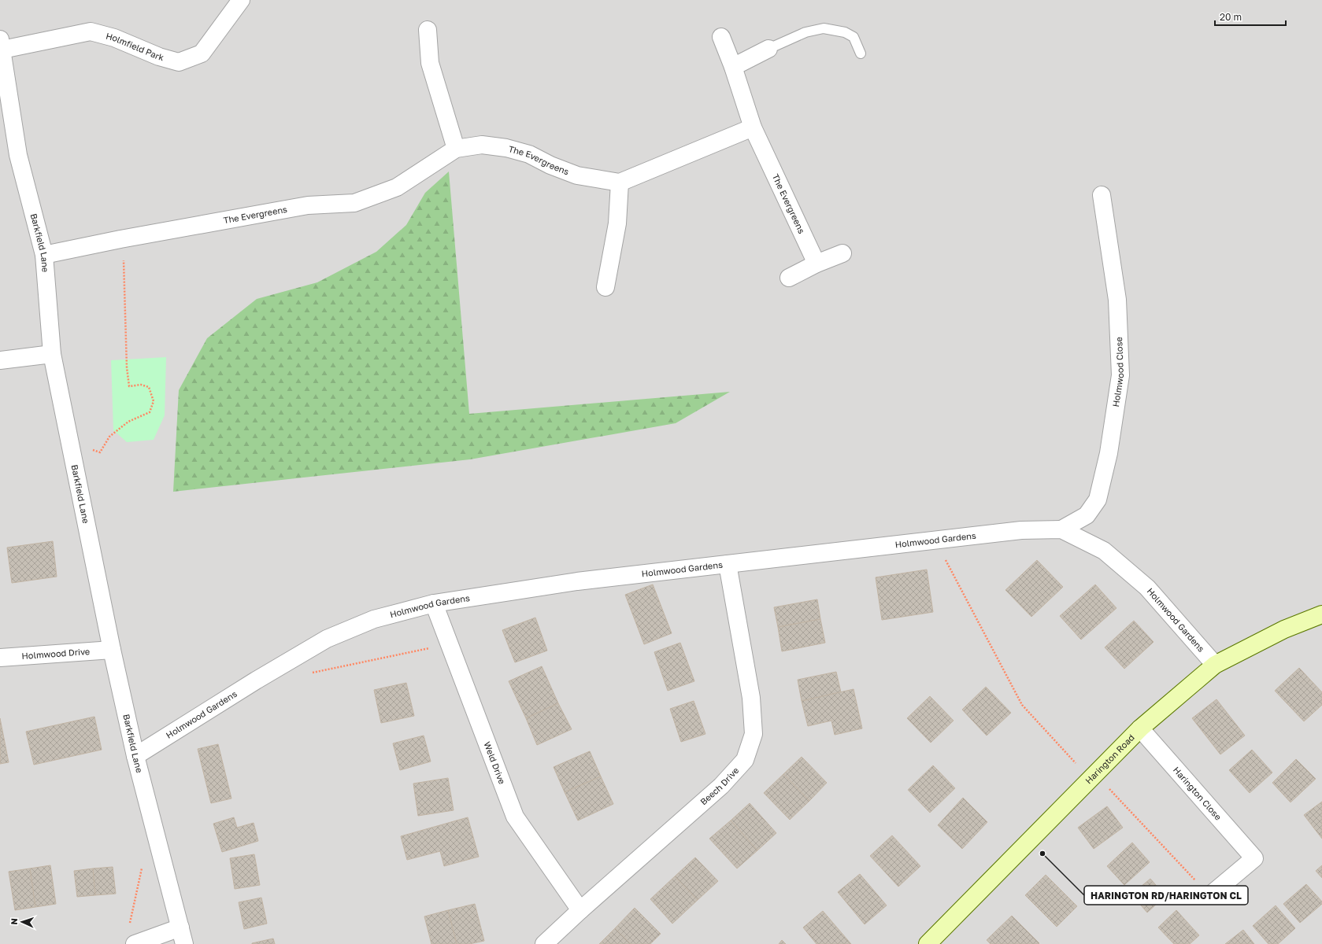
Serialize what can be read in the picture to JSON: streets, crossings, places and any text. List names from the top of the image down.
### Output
{
  "streets": {
    "street": [
      "Holmfield Park",
      "The Evergreens",
      "Barkfield Lane",
      "Holmwood Close",
      "Holmwood Gardens",
      "Holmwood Drive",
      "Harington Road",
      "Weld Drive",
      "Beech Drive",
      "Harington Close"
    ]
  },
  "crossings": [
    ["Holmfield Park", "Barkfield Lane"],
    ["The Evergreens", "Barkfield Lane"],
    ["Barkfield Lane", "Holmwood Gardens"],
    ["Barkfield Lane", "Holmwood Drive"],
    ["Holmwood Close", "Holmwood Gardens"],
    ["Holmwood Gardens", "Harington Road"],
    ["Holmwood Gardens", "Weld Drive"],
    ["Holmwood Gardens", "Beech Drive"],
    ["Harington Road", "Harington Close"],
    ["Weld Drive", "Beech Drive"]
  ],
  "places": ["HARINGTON RD/HARINGTON CL"],
  "scale_bar": "20 m",
  "north": "left"
}
